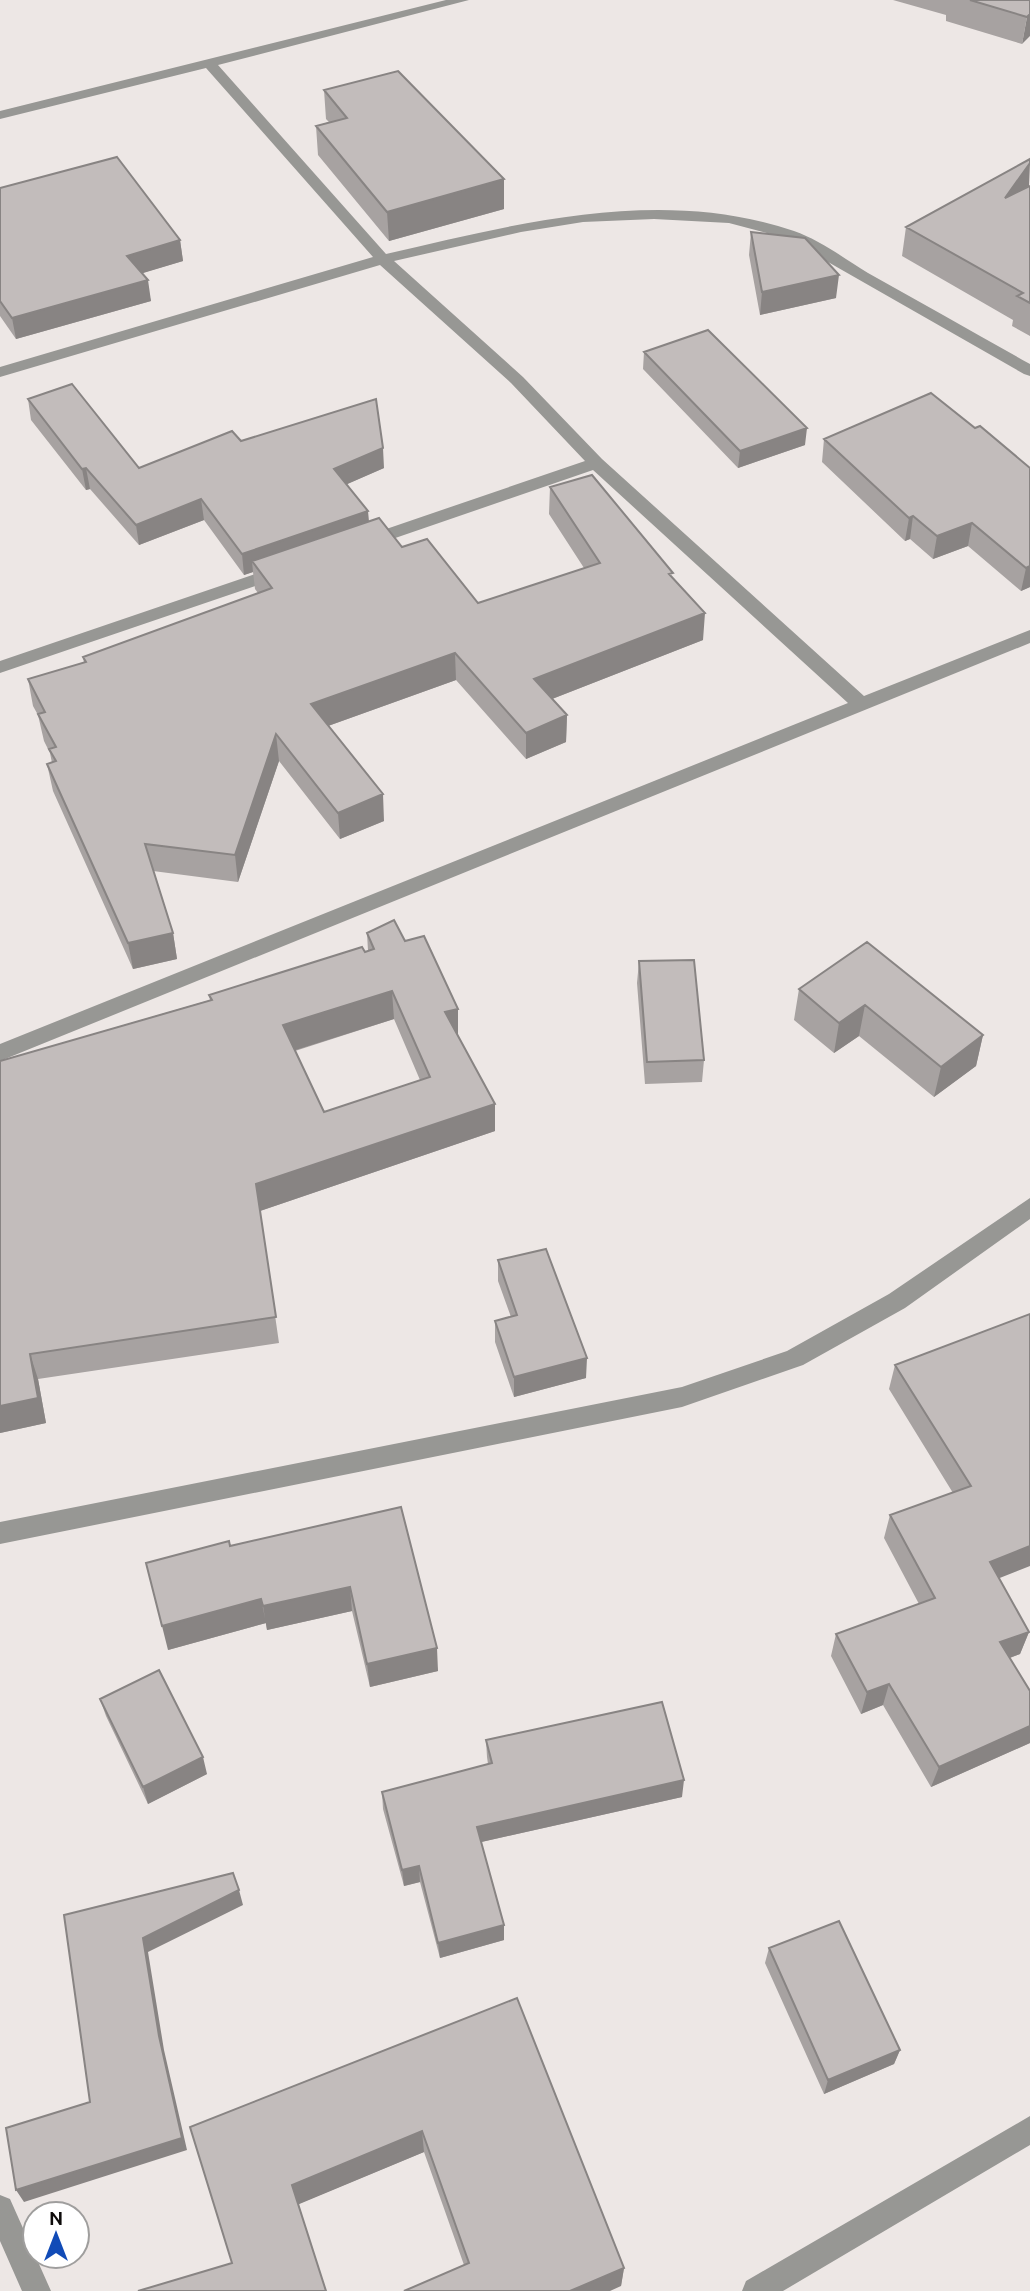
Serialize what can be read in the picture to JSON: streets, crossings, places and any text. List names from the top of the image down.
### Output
{
  "north": "top"
}
